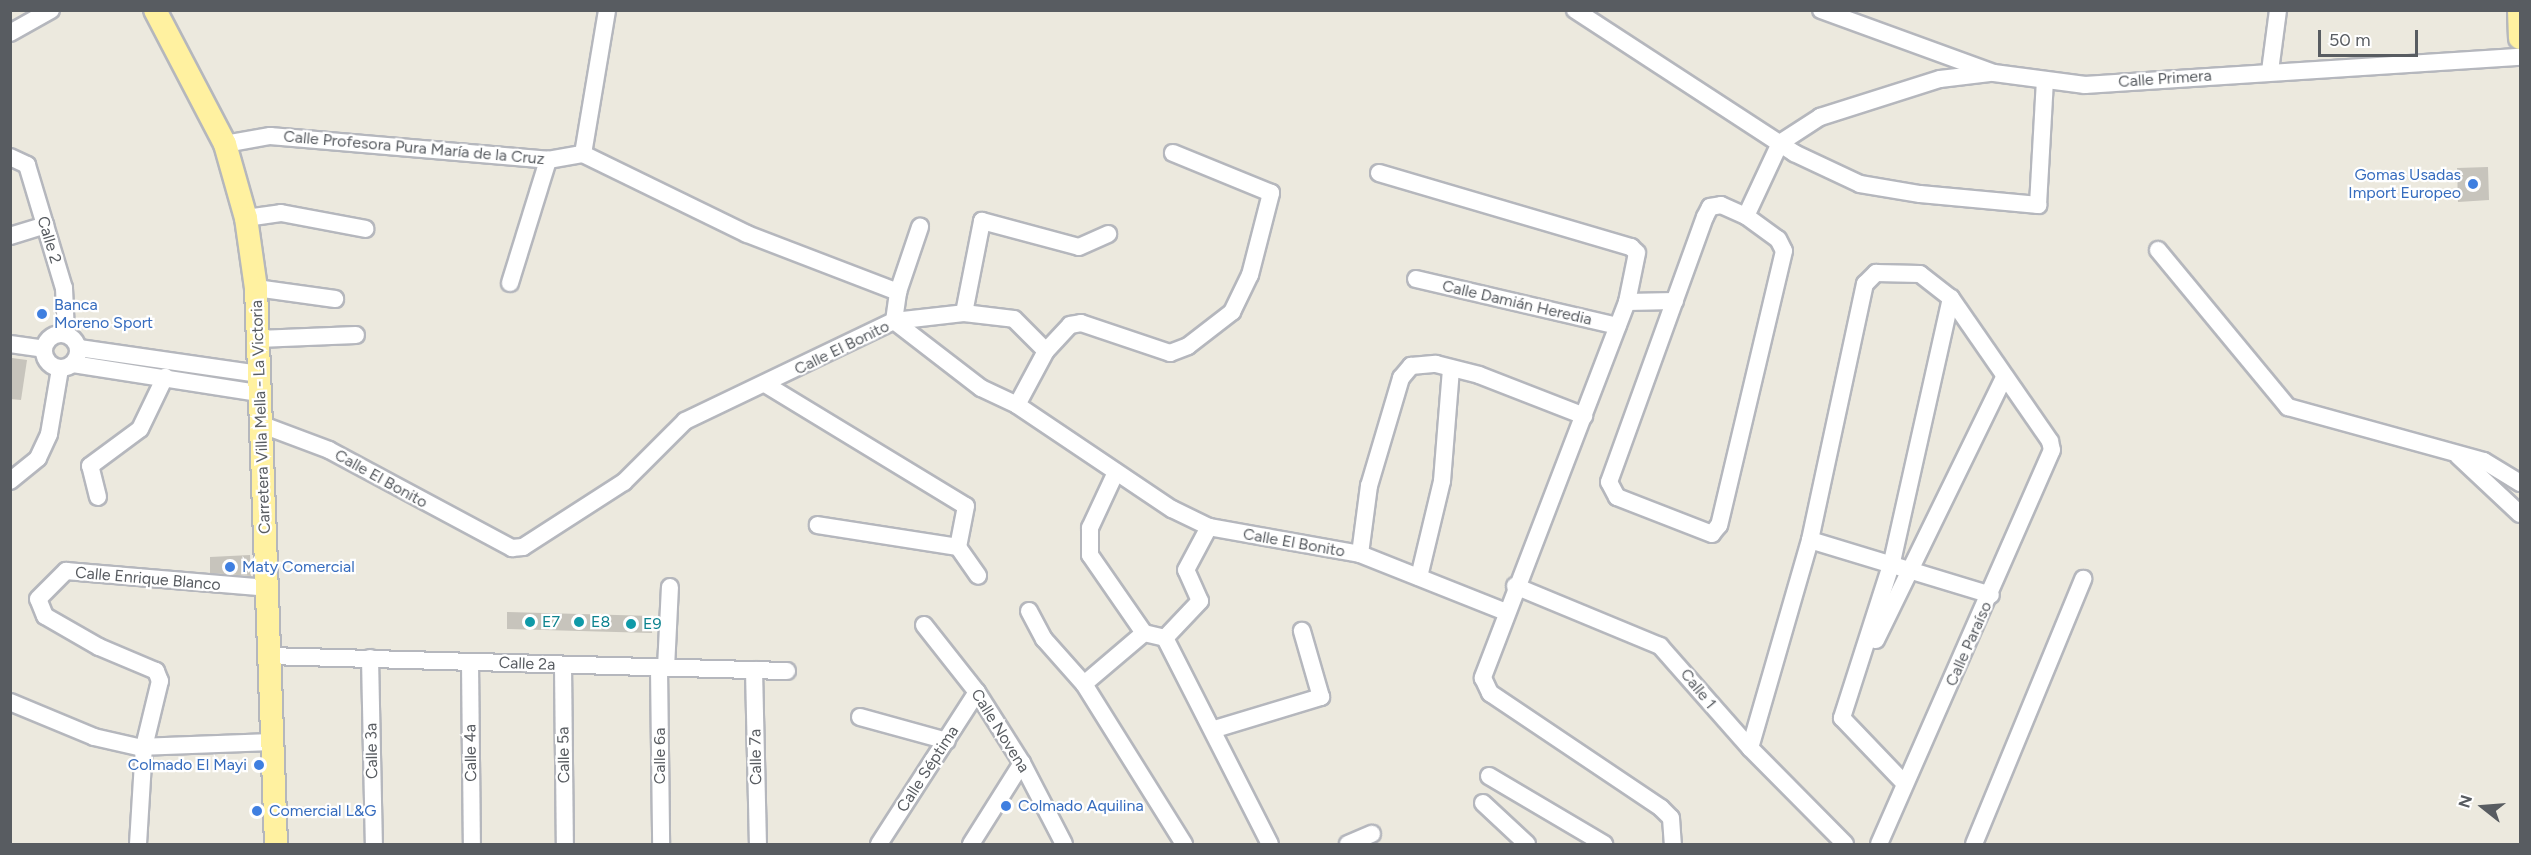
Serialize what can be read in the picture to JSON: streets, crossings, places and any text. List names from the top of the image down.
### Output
{
  "streets": {
    "main road": ["Carretera Villa Mella - La Victoria"],
    "street": [
      "Calle Primera",
      "Calle Profesora Pura María de la Cruz",
      "Calle 2",
      "Calle Damián Heredia",
      "Calle El Bonito",
      "Calle Enrique Blanco",
      "Calle Paraíso",
      "Calle 2a",
      "Calle 1",
      "Calle Novena",
      "Calle 3a",
      "Calle 4a",
      "Calle 5a",
      "Calle 6a",
      "Calle 7a",
      "Calle Séptima"
    ]
  },
  "crossings": [
    ["Calle Profesora Pura María de la Cruz", "Carretera Villa Mella - La Victoria"],
    ["Calle El Bonito", "Carretera Villa Mella - La Victoria"],
    ["Carretera Villa Mella - La Victoria", "Calle Enrique Blanco"],
    ["Carretera Villa Mella - La Victoria", "Calle 2a"],
    ["Calle 2a", "Calle 3a"],
    ["Calle 2a", "Calle 4a"],
    ["Calle 2a", "Calle 5a"],
    ["Calle 2a", "Calle 6a"],
    ["Calle 2a", "Calle 7a"],
    ["Calle Novena", "Calle Séptima"]
  ],
  "places": [
    "Gomas Usadas Import Europeo",
    "Banca Moreno Sport",
    "Maty Comercial",
    "E7",
    "E8",
    "E9",
    "Colmado El Mayi",
    "Colmado Aquilina",
    "Comercial L&G"
  ],
  "scale_bar": "50 m",
  "north": "left"
}
